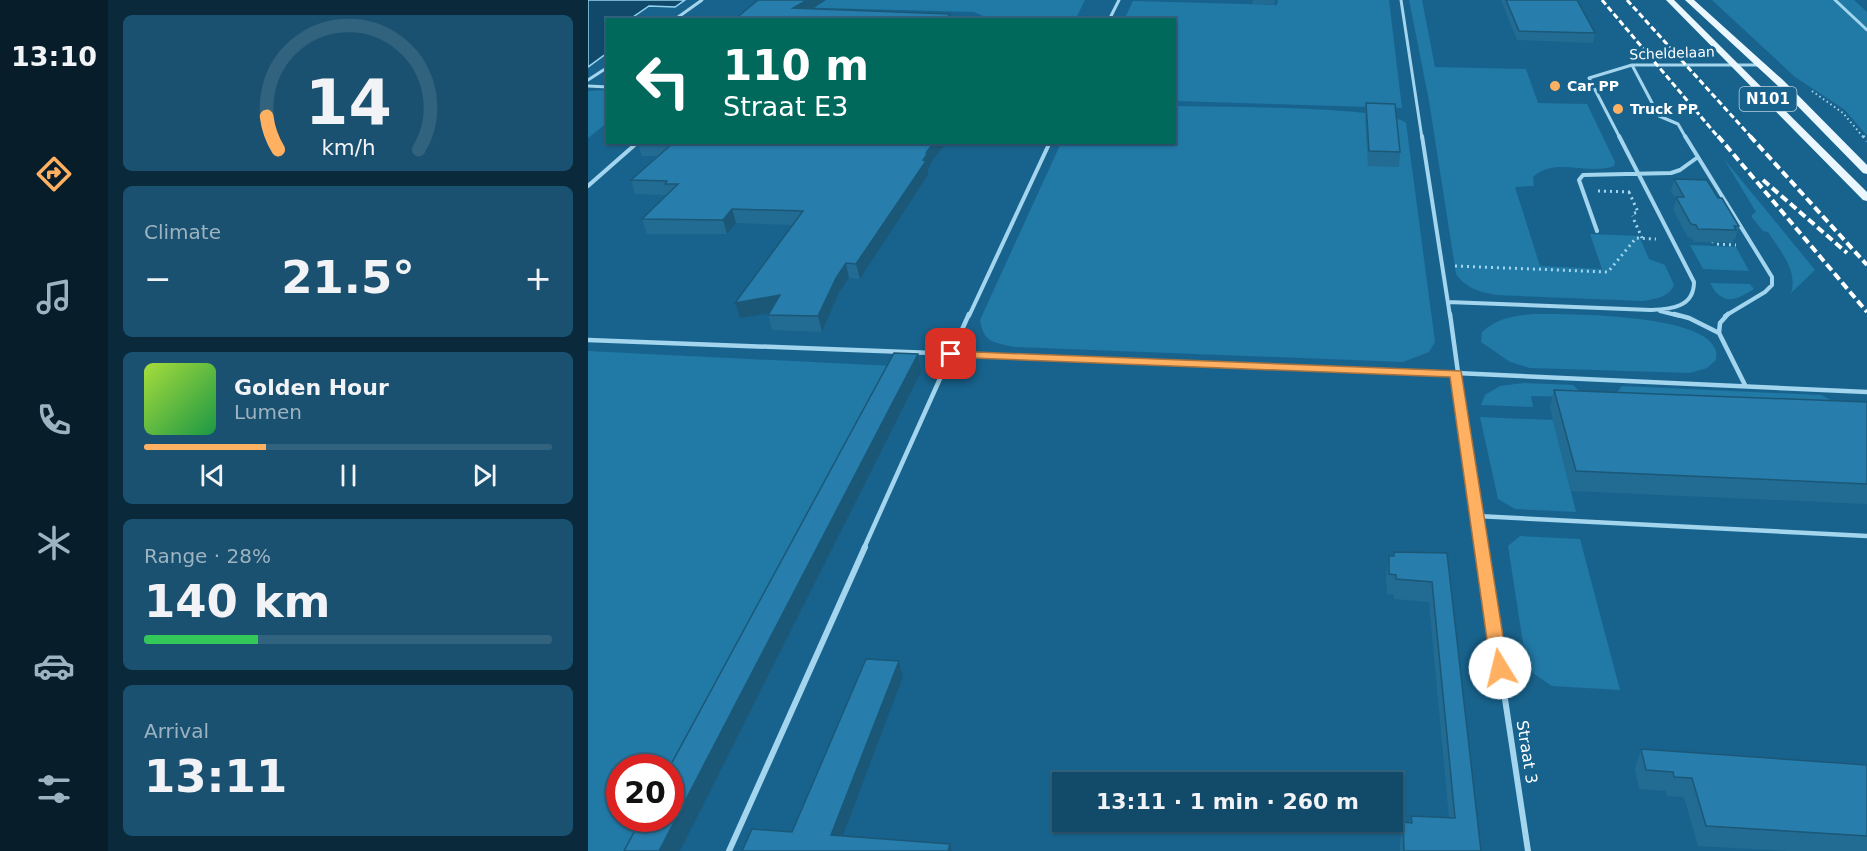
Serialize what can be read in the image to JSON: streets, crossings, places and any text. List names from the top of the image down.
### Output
{
  "streets": {
    "main road": ["Scheldelaan", "N101"],
    "lane": ["Straat 3"]
  },
  "places": ["Car PP", "Truck PP"],
  "page": {
    "tabs": "13:10",
    "turn": ["110 m", "Straat E3"],
    "tile": [
      "Climate",
      ["Range · 28%", "140 km"],
      ["Arrival", "13:11"]
    ],
    "heat": ["−", "21.5°", "+"],
    "song": ["Golden Hour", "Lumen"],
    "limit": "20",
    "trip": "13:11 · 1 min · 260 m",
    "gauge": ["14", "km/h"]
  }
}
